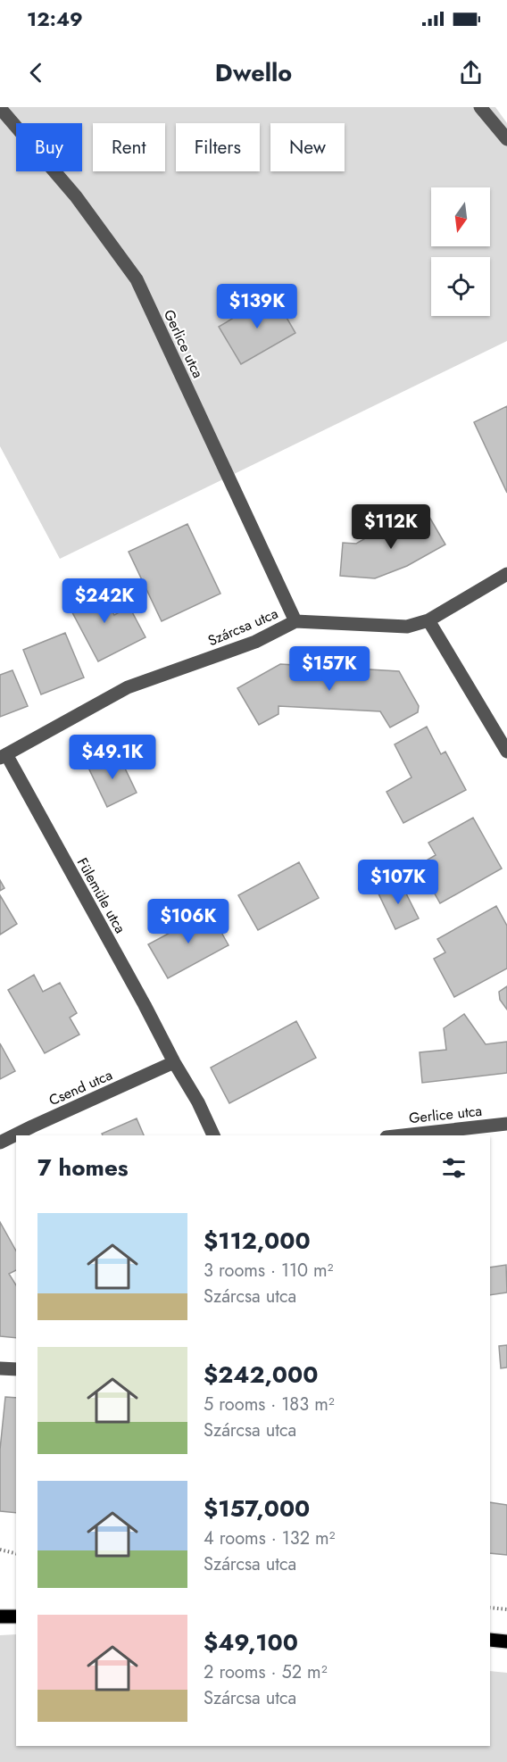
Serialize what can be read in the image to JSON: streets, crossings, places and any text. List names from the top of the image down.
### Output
{
  "streets": {
    "street": [
      "Gerlice utca",
      "Szárcsa utca",
      "Fülemüle utca",
      "Csend utca"
    ]
  },
  "crossings": [
    ["Gerlice utca", "Szárcsa utca"],
    ["Szárcsa utca", "Fülemüle utca"],
    ["Fülemüle utca", "Csend utca"]
  ],
  "north": "bottom",
  "page": {
    "status": "12:49",
    "header": "Dwello",
    "chip": [
      "Buy",
      "Rent",
      "Filters",
      "New"
    ],
    "price": [
      "$139K",
      "$112K",
      "$242K",
      "$157K",
      "$49.1K",
      "$107K",
      "$106K"
    ],
    "heading": "7 homes",
    "list": [
      {
        "name": "$112,000",
        "note": "3 rooms · 110 m² · Szárcsa utca"
      },
      {
        "name": "$242,000",
        "note": "5 rooms · 183 m² · Szárcsa utca"
      },
      {
        "name": "$157,000",
        "note": "4 rooms · 132 m² · Szárcsa utca"
      },
      {
        "name": "$49,100",
        "note": "2 rooms · 52 m² · Szárcsa utca"
      }
    ]
  }
}
